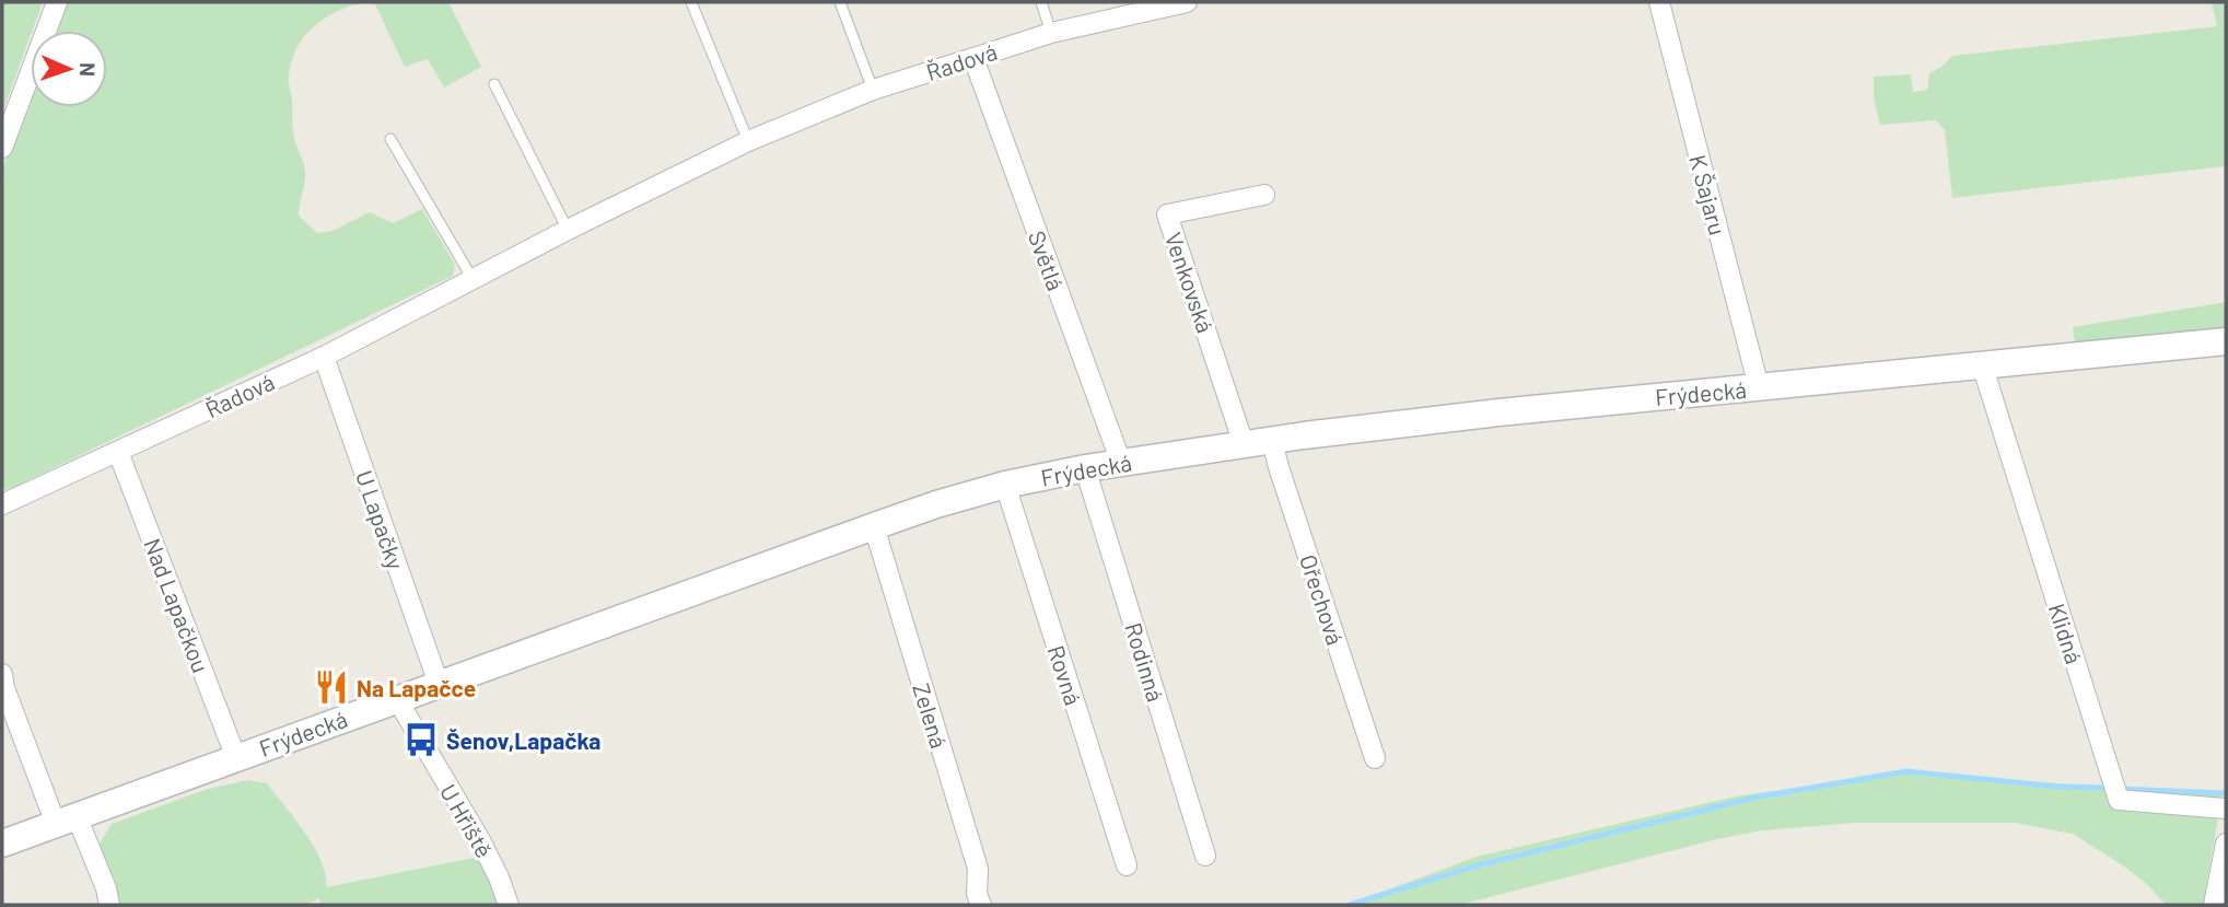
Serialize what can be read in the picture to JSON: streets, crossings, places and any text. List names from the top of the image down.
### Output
{
  "streets": {
    "main road": ["Frýdecká"],
    "street": [
      "Řadová",
      "K Šajaru",
      "Světlá",
      "Venkovská",
      "U Lapačky",
      "Ořechová",
      "Nad Lapačkou",
      "Klidná",
      "Rodinná",
      "Rovná",
      "Zelená",
      "U Hřiště"
    ]
  },
  "crossings": [
    ["Řadová", "Světlá"],
    ["Řadová", "U Lapačky"],
    ["Řadová", "Nad Lapačkou"],
    ["K Šajaru", "Frýdecká"],
    ["Světlá", "Frýdecká"],
    ["Venkovská", "Frýdecká"],
    ["Frýdecká", "U Lapačky"],
    ["Frýdecká", "Ořechová"],
    ["Frýdecká", "Nad Lapačkou"],
    ["Frýdecká", "Klidná"],
    ["Frýdecká", "Rodinná"],
    ["Frýdecká", "Rovná"],
    ["Frýdecká", "Zelená"],
    ["Frýdecká", "U Hřiště"]
  ],
  "places": {
    "restaurant": ["Na Lapačce"],
    "bus stop": ["Šenov,Lapačka"]
  },
  "north": "right"
}
